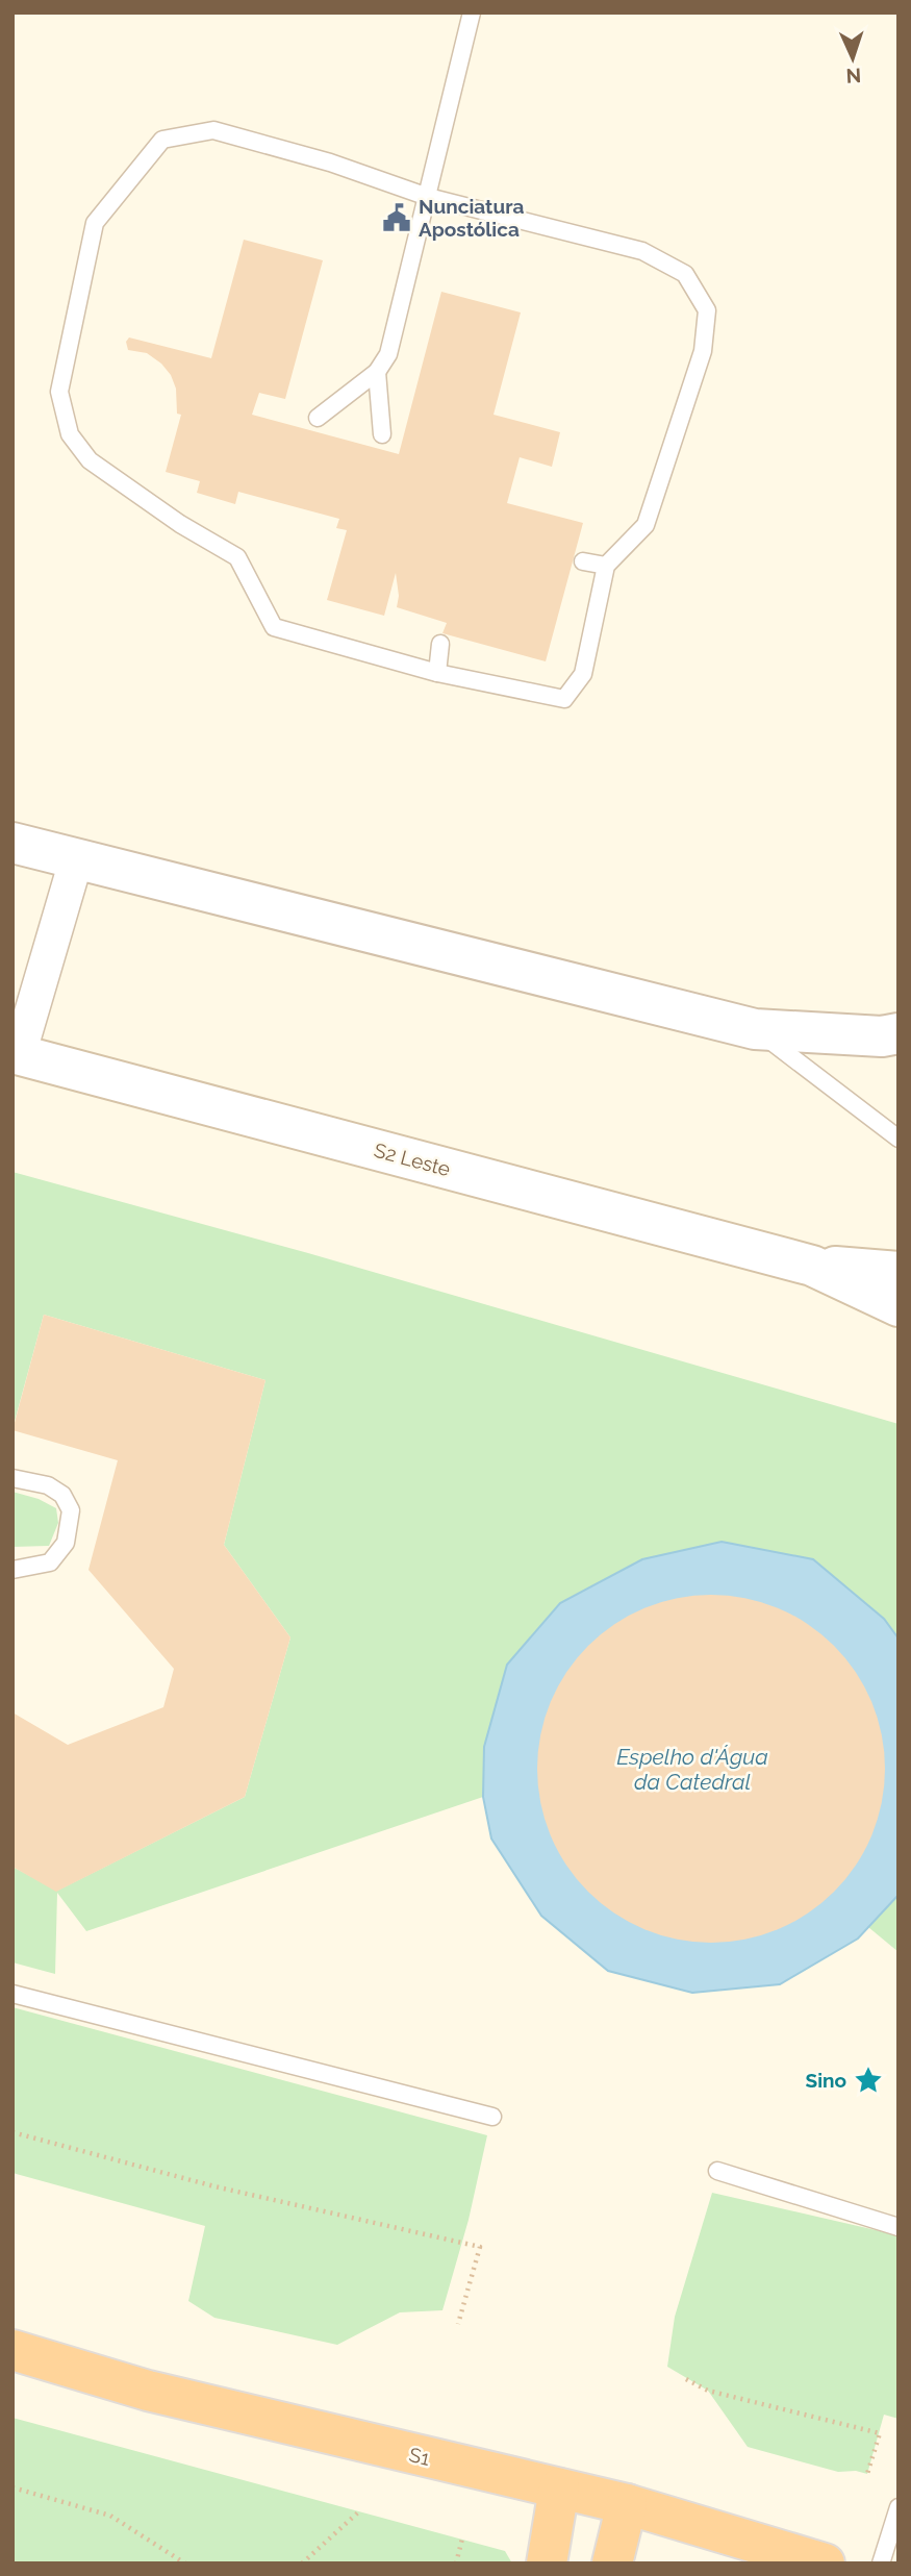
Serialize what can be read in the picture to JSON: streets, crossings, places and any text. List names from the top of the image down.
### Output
{
  "streets": {
    "highway": ["S1"],
    "main road": ["S2 Leste"]
  },
  "water": ["Espelho d'Água da Catedral"],
  "places": {
    "public building": ["Nunciatura Apostólica"],
    "place": ["Sino"]
  },
  "north": "bottom"
}
